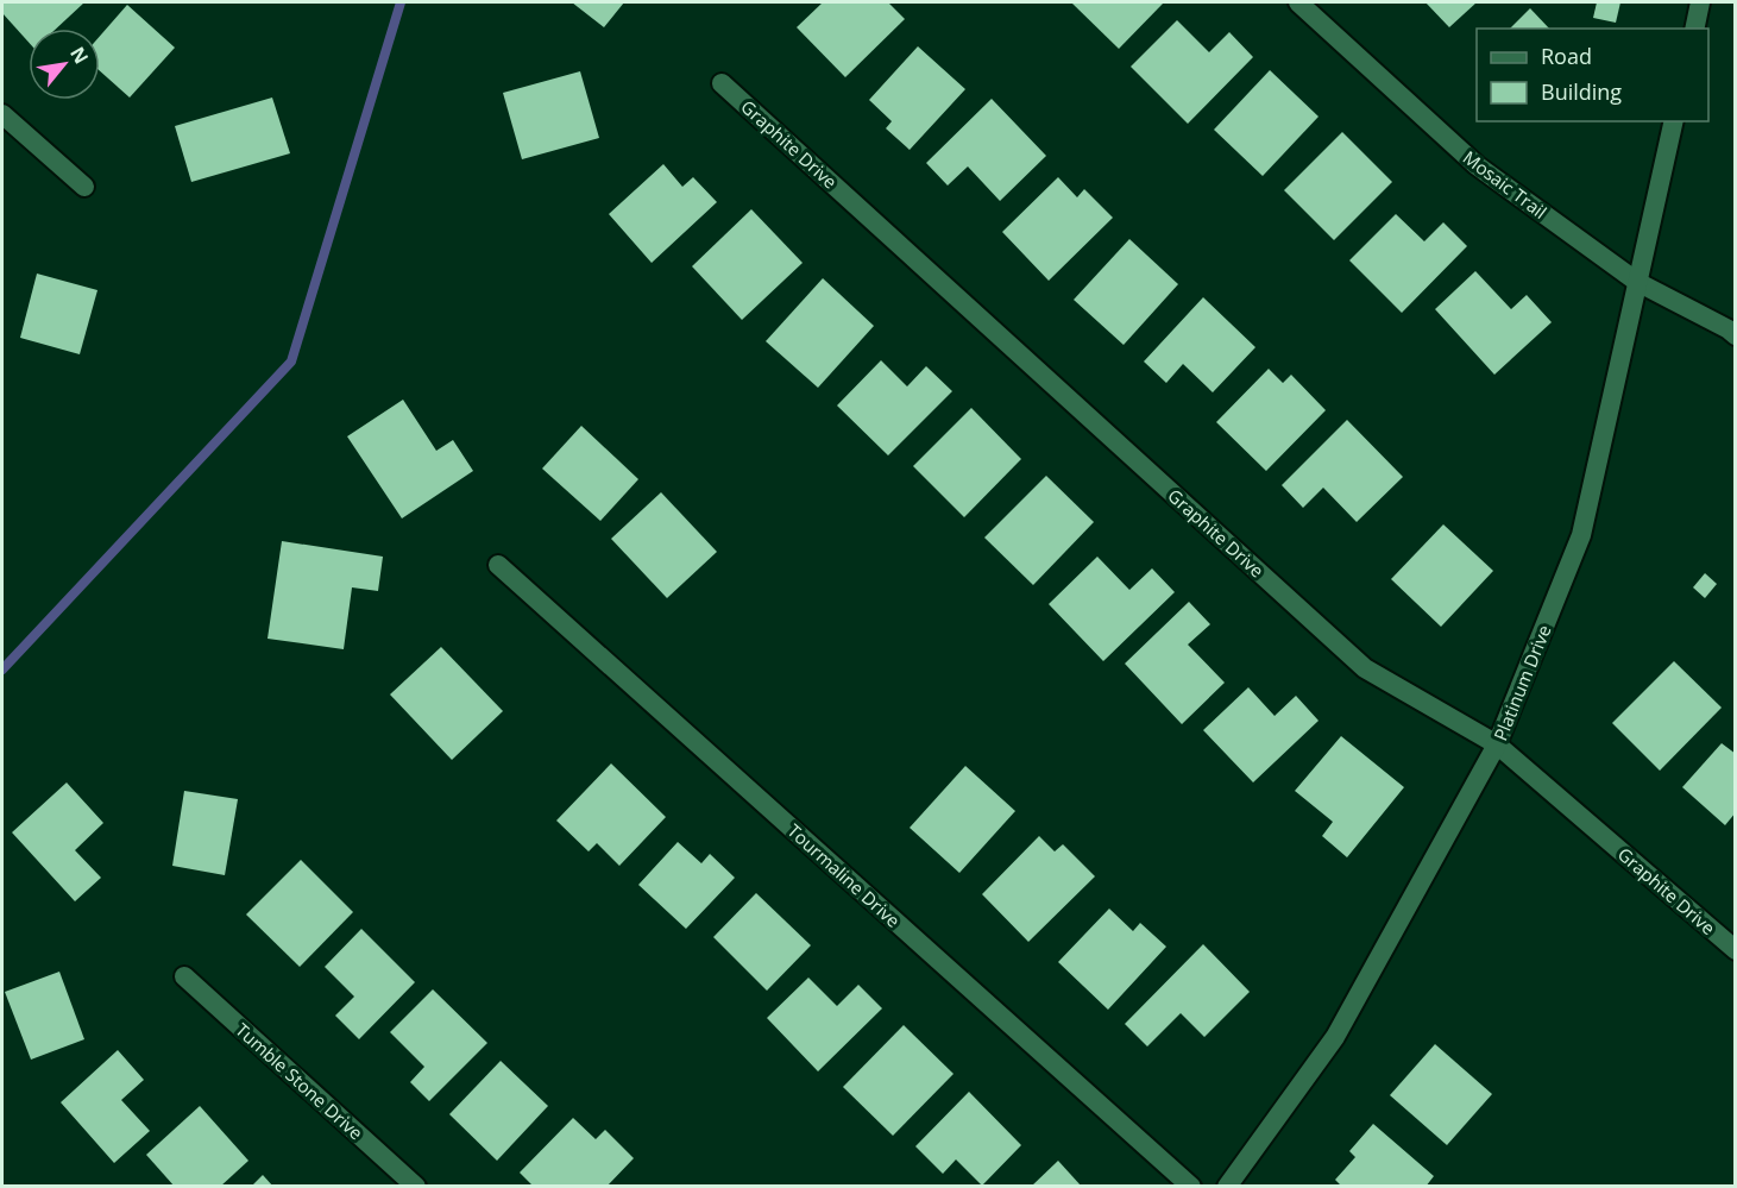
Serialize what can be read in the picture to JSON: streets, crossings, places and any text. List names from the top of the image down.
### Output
{
  "streets": {
    "street": [
      "Graphite Drive",
      "Mosaic Trail",
      "Platinum Drive",
      "Tourmaline Drive",
      "Tumble Stone Drive"
    ]
  },
  "crossings": [
    ["Graphite Drive", "Platinum Drive"],
    ["Mosaic Trail", "Platinum Drive"]
  ],
  "legend": ["Road", "Building"],
  "north": "top right"
}
